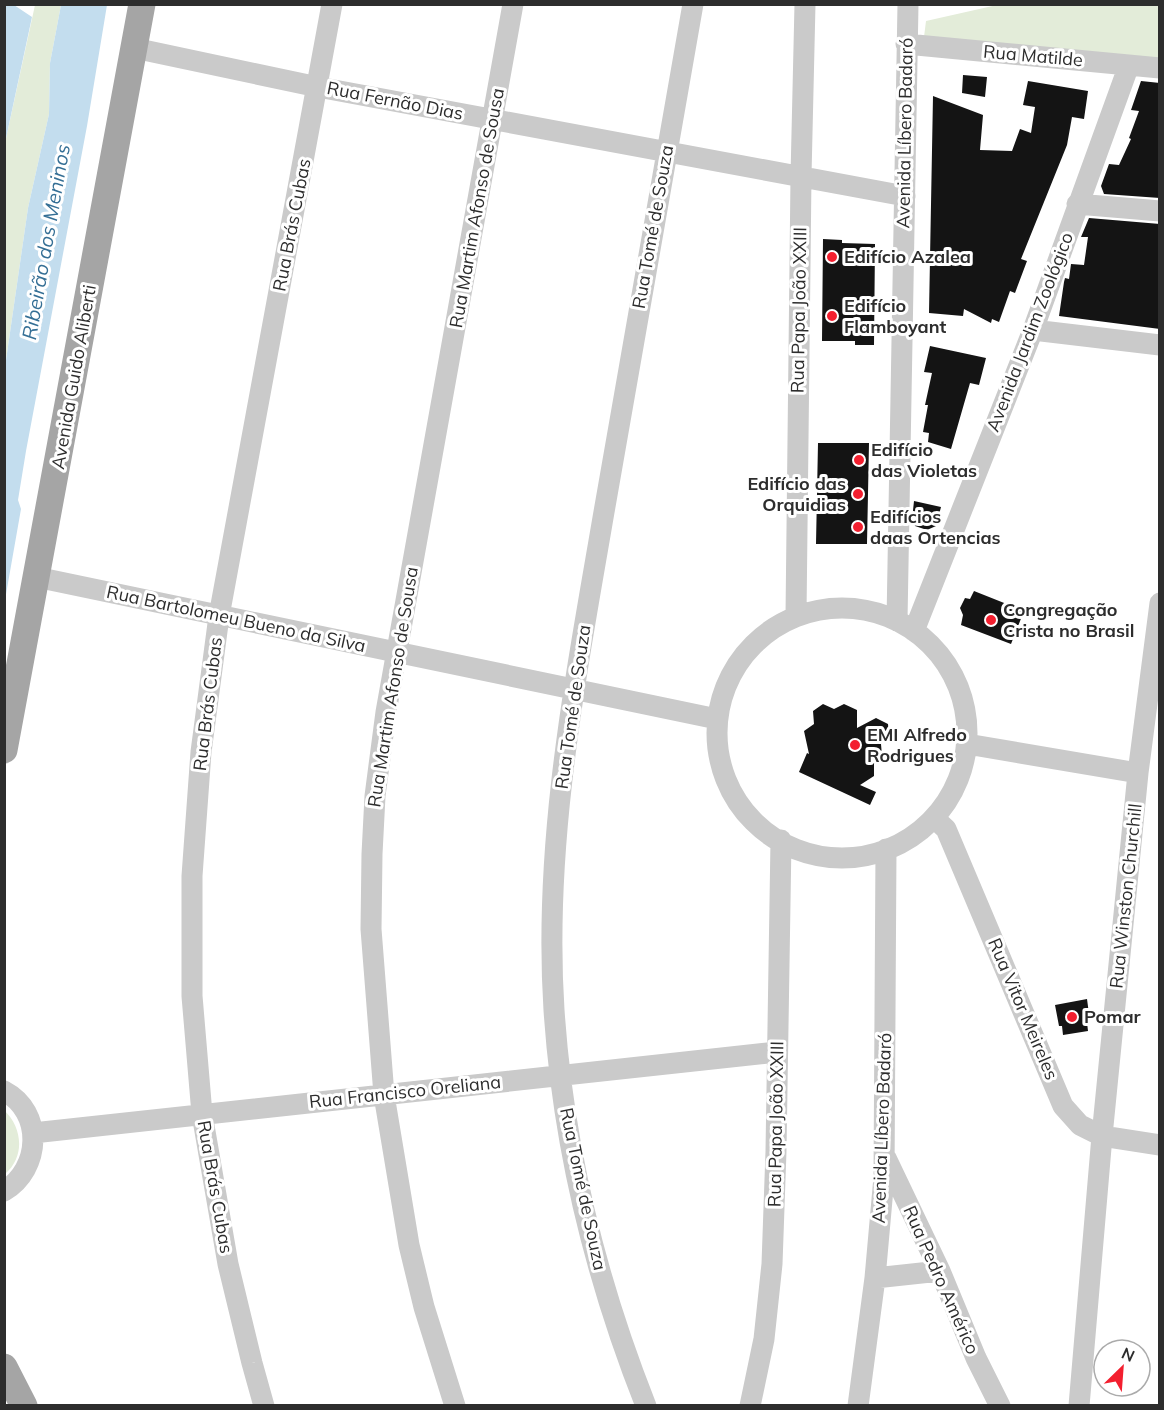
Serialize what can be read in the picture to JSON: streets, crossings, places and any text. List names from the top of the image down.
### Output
{
  "streets": {
    "main road": ["Avenida Guido Aliberti"],
    "street": [
      "Rua Matilde",
      "Rua Fernão Dias",
      "Avenida Líbero Badaró",
      "Rua Martim Afonso de Sousa",
      "Rua Brás Cubas",
      "Rua Tomé de Souza",
      "Rua Papa João XXIII",
      "Avenida Jardim Zoológico",
      "Rua Bartolomeu Bueno da Silva",
      "Rua Winston Churchill",
      "Rua Vitor Meireles",
      "Rua Francisco Oreliana",
      "Rua Pedro Américo"
    ]
  },
  "crossings": [
    ["Rua Matilde", "Avenida Líbero Badaró"],
    ["Rua Matilde", "Avenida Jardim Zoológico"],
    ["Rua Fernão Dias", "Avenida Líbero Badaró"],
    ["Rua Fernão Dias", "Rua Martim Afonso de Sousa"],
    ["Rua Fernão Dias", "Rua Brás Cubas"],
    ["Rua Fernão Dias", "Rua Tomé de Souza"],
    ["Rua Fernão Dias", "Rua Papa João XXIII"],
    ["Rua Fernão Dias", "Avenida Guido Aliberti"],
    ["Avenida Líbero Badaró", "Avenida Jardim Zoológico"],
    ["Avenida Líbero Badaró", "Rua Pedro Américo"],
    ["Rua Martim Afonso de Sousa", "Rua Bartolomeu Bueno da Silva"],
    ["Rua Martim Afonso de Sousa", "Rua Francisco Oreliana"],
    ["Rua Brás Cubas", "Rua Bartolomeu Bueno da Silva"],
    ["Rua Brás Cubas", "Rua Francisco Oreliana"],
    ["Rua Tomé de Souza", "Rua Bartolomeu Bueno da Silva"],
    ["Rua Tomé de Souza", "Rua Francisco Oreliana"],
    ["Rua Papa João XXIII", "Rua Francisco Oreliana"],
    ["Avenida Guido Aliberti", "Rua Bartolomeu Bueno da Silva"],
    ["Rua Winston Churchill", "Rua Vitor Meireles"]
  ],
  "water": ["Ribeirão dos Meninos"],
  "places": [
    "Edifício Azalea",
    "Edifício Flamboyant",
    "Edifício das Violetas",
    "Edifício das Orquidias",
    "Edifícios daas Ortencias",
    "Congregação Crista no Brasil",
    "EMI Alfredo Rodrigues",
    "Pomar"
  ],
  "north": "top right"
}
